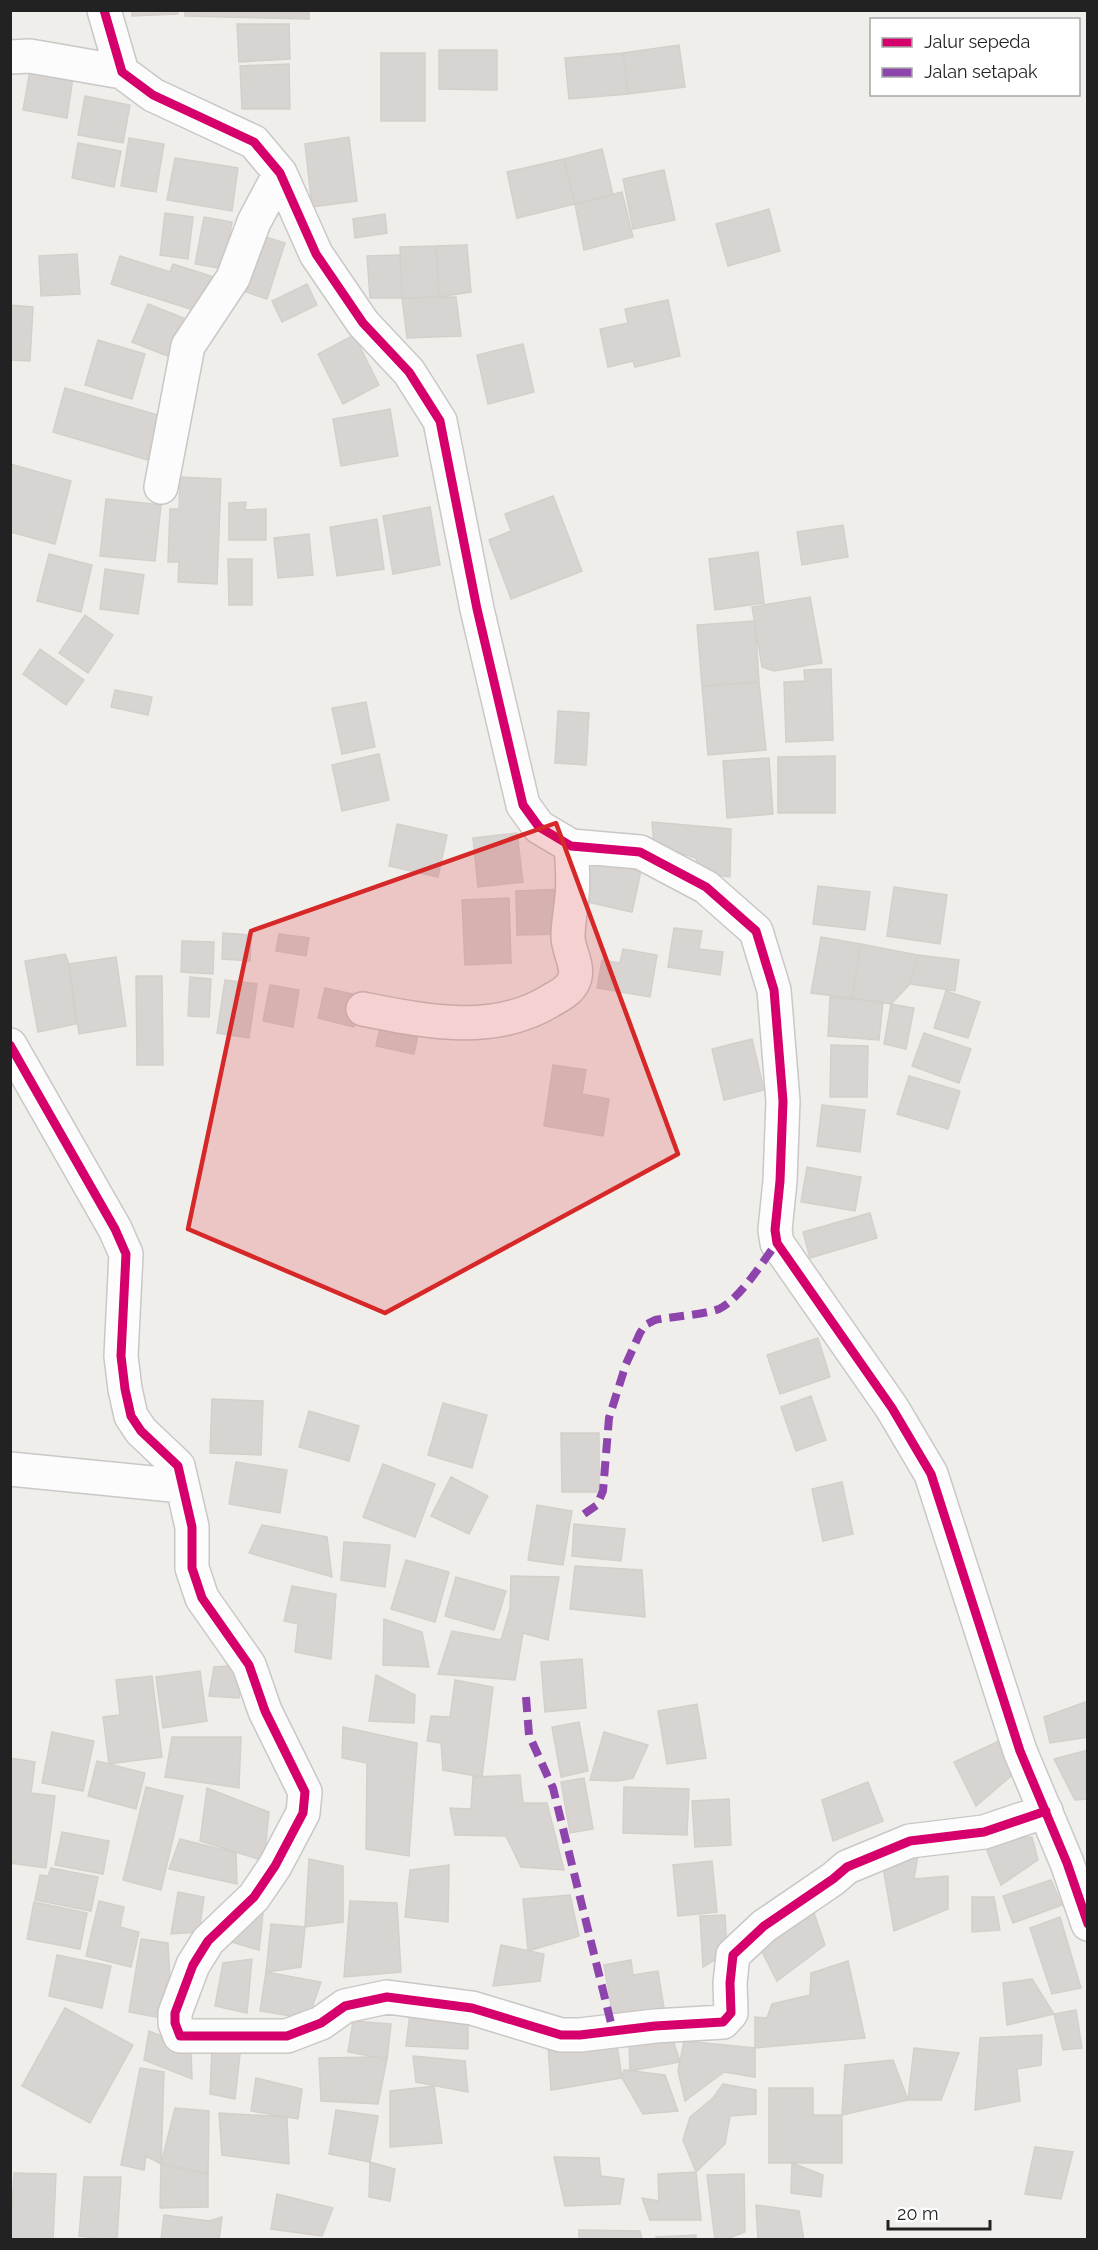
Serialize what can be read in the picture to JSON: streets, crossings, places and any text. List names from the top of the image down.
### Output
{
  "legend": ["Jalur sepeda", "Jalan setapak"],
  "scale_bar": "20 m"
}
